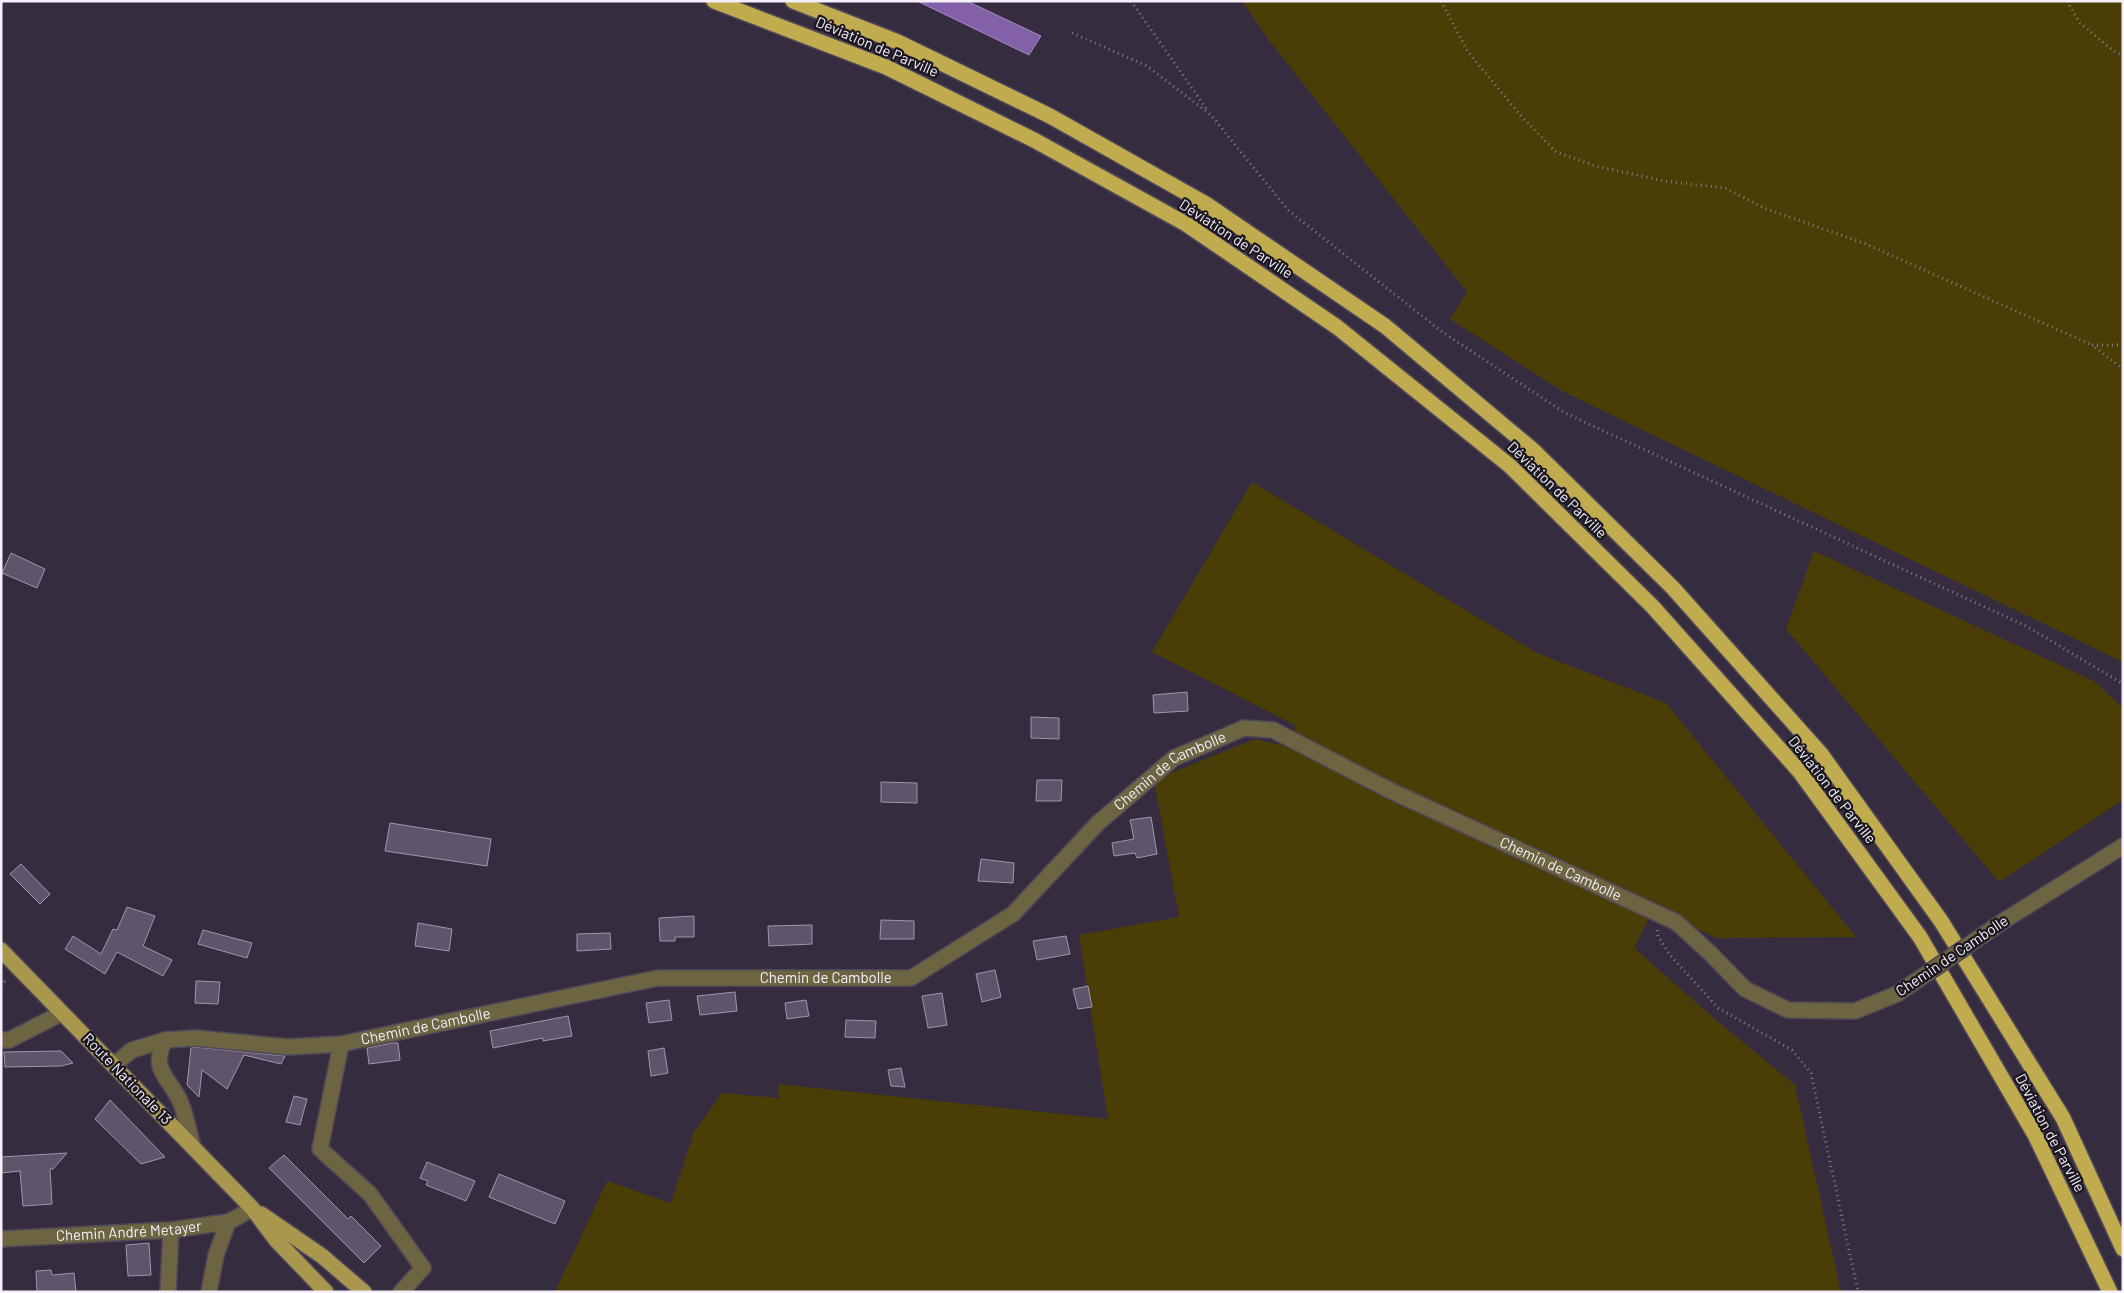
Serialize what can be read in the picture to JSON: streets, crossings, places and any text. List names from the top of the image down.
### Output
{
  "streets": {
    "highway": ["Déviation de Parville"],
    "main road": ["Route Nationale 13"],
    "street": ["Chemin de Cambolle", "Chemin André Metayer"]
  },
  "crossings": [
    ["Chemin de Cambolle", "Route Nationale 13"],
    ["Route Nationale 13", "Chemin André Metayer"]
  ]
}
